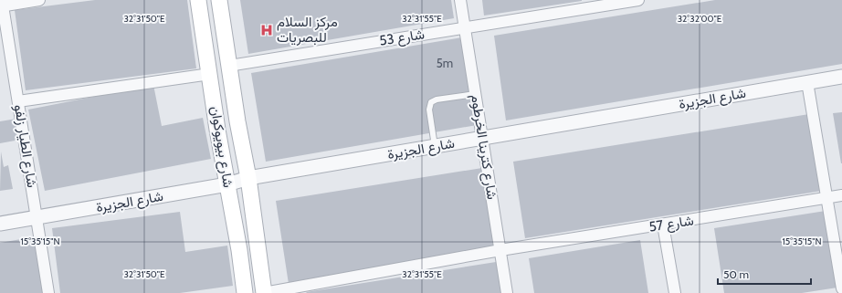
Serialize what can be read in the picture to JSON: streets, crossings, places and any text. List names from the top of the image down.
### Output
{
  "streets": {
    "main road": ["شارع بيويوكوان"],
    "street": [
      "شارع 53",
      "شارع الجزيرة",
      "شارع الطيار زلفو",
      "شارع كترينا الخرطوم",
      "شارع 57"
    ]
  },
  "crossings": [
    ["شارع 53", "شارع بيويوكوان"],
    ["شارع 53", "شارع كترينا الخرطوم"],
    ["شارع الجزيرة", "شارع الطيار زلفو"],
    ["شارع الجزيرة", "شارع بيويوكوان"],
    ["شارع الجزيرة", "شارع كترينا الخرطوم"],
    ["شارع بيويوكوان", "شارع 57"],
    ["شارع كترينا الخرطوم", "شارع 57"]
  ],
  "places": {
    "hospital": ["مركز السلام للبصريات"]
  },
  "house_numbers": ["5m"],
  "scale_bar": "50 m",
  "coordinates": [
    "32°31'50\"E",
    "32°31'55\"E",
    "32°32'00\"E",
    "15°35'15\"N"
  ]
}
